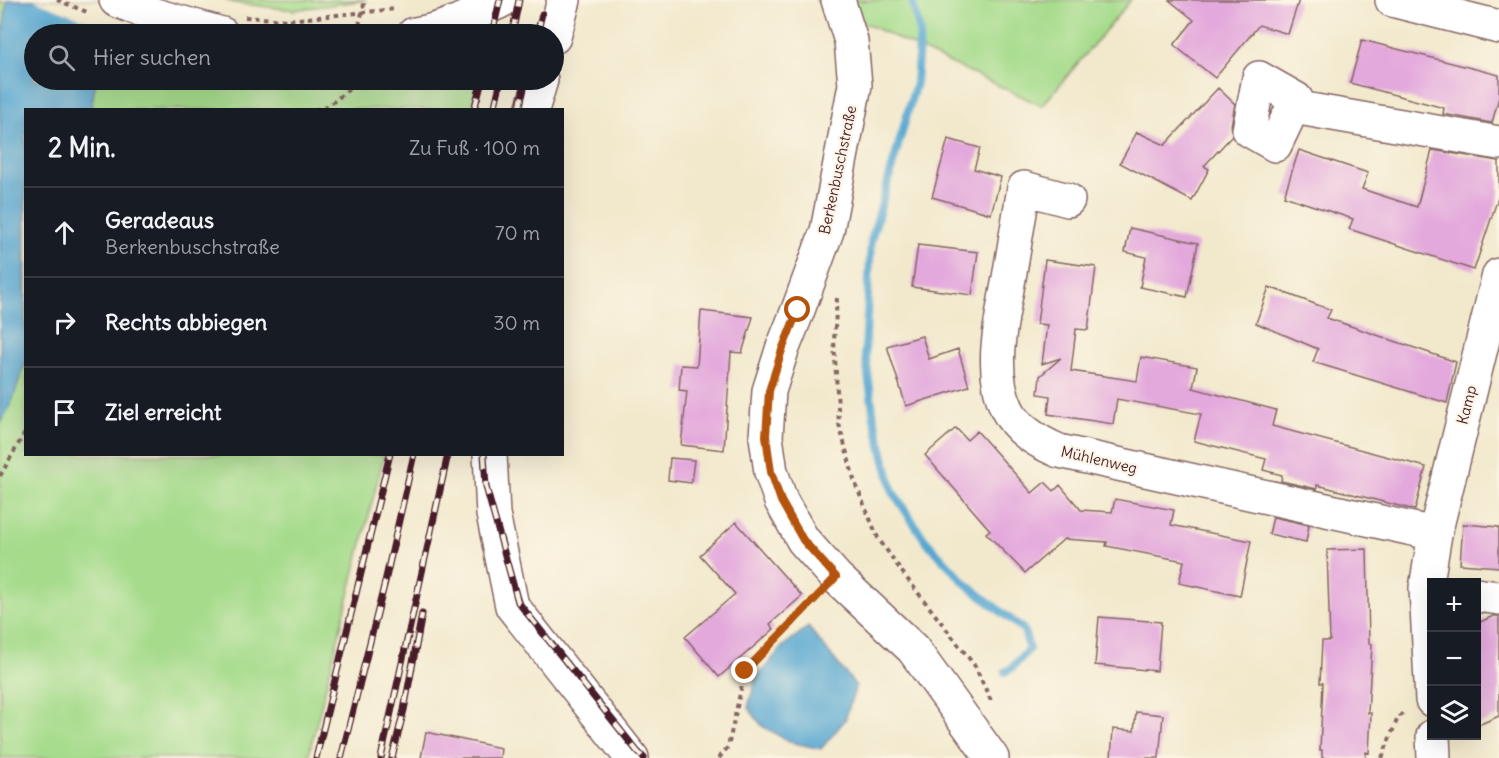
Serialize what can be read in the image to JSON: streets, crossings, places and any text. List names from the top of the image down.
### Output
{
  "streets": {
    "street": ["Berkenbuschstraße", "Kamp", "Mühlenweg"]
  },
  "crossings": [
    ["Kamp", "Mühlenweg"]
  ],
  "page": {
    "search": "Hier suchen",
    "heading": ["2 Min.", "Zu Fuß · 100 m"],
    "list": [
      ["Geradeaus", "Berkenbuschstraße", "70 m"],
      ["Rechts abbiegen", "30 m"],
      "Ziel erreicht"
    ],
    "map_buttons": ["+", "−"]
  }
}
